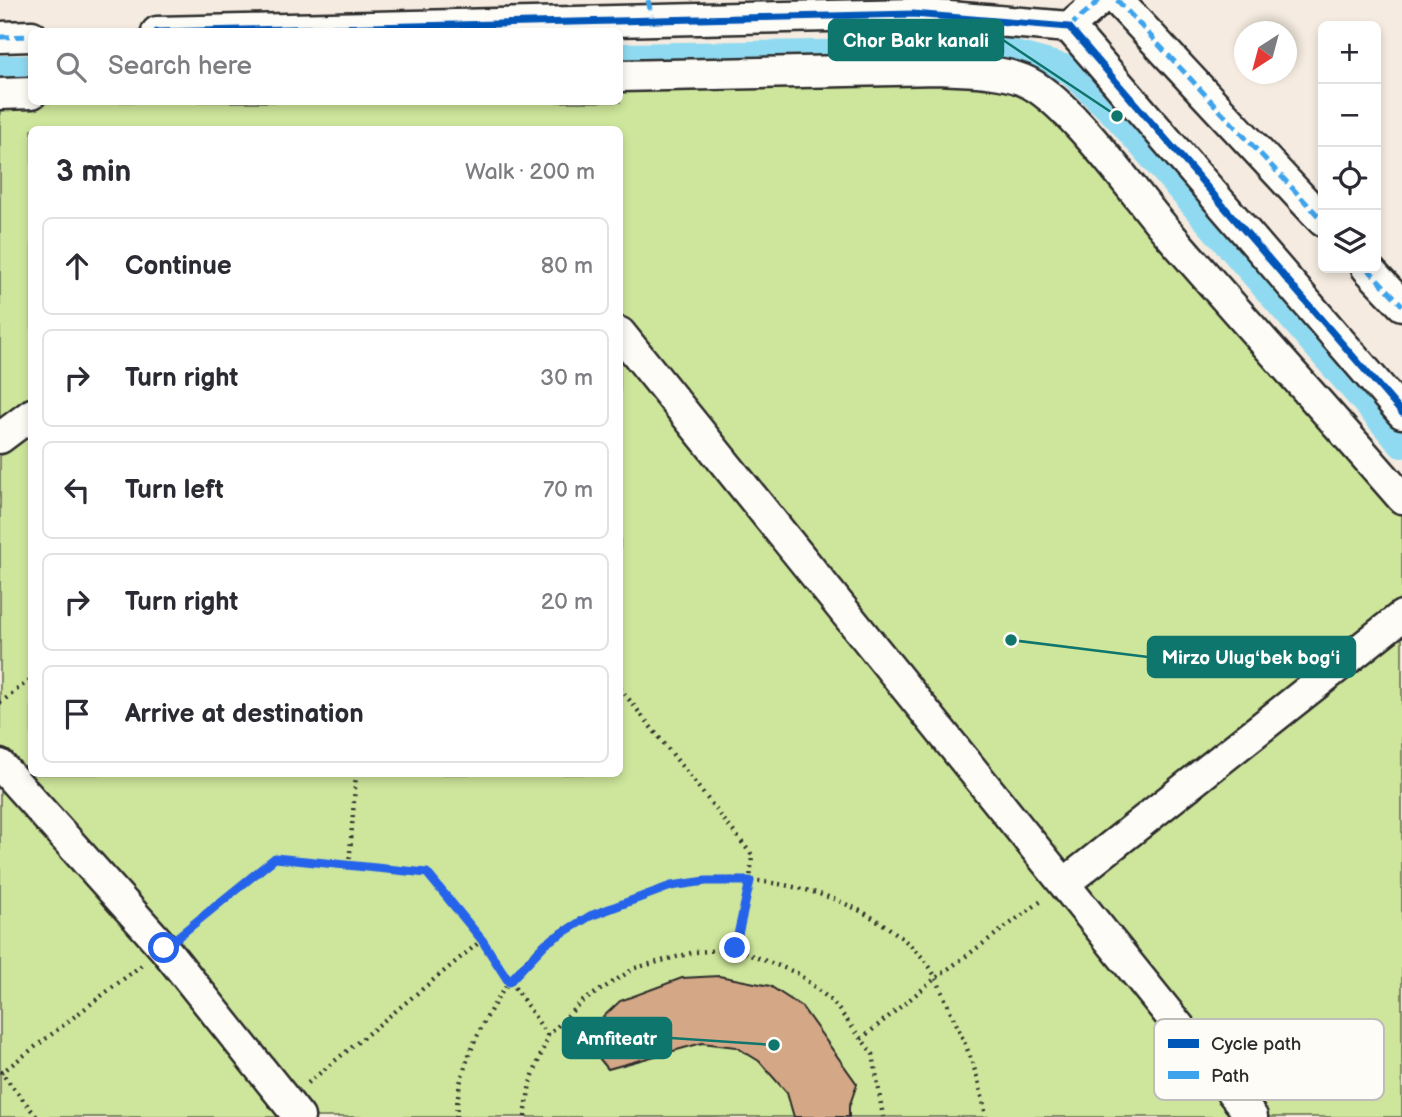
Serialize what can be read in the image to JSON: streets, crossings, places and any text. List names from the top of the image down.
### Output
{
  "places": ["Chor Bakr kanali", "Mirzo Ulugʻbek bogʻi", "Amfiteatr"],
  "legend": ["Cycle path", "Path"],
  "north": "bottom left",
  "page": {
    "map_buttons": ["+", "−"],
    "search": "Search here",
    "heading": ["3 min", "Walk · 200 m"],
    "list": [
      ["Continue", "80 m"],
      ["Turn right", "30 m"],
      ["Turn left", "70 m"],
      ["Turn right", "20 m"],
      "Arrive at destination"
    ]
  }
}
